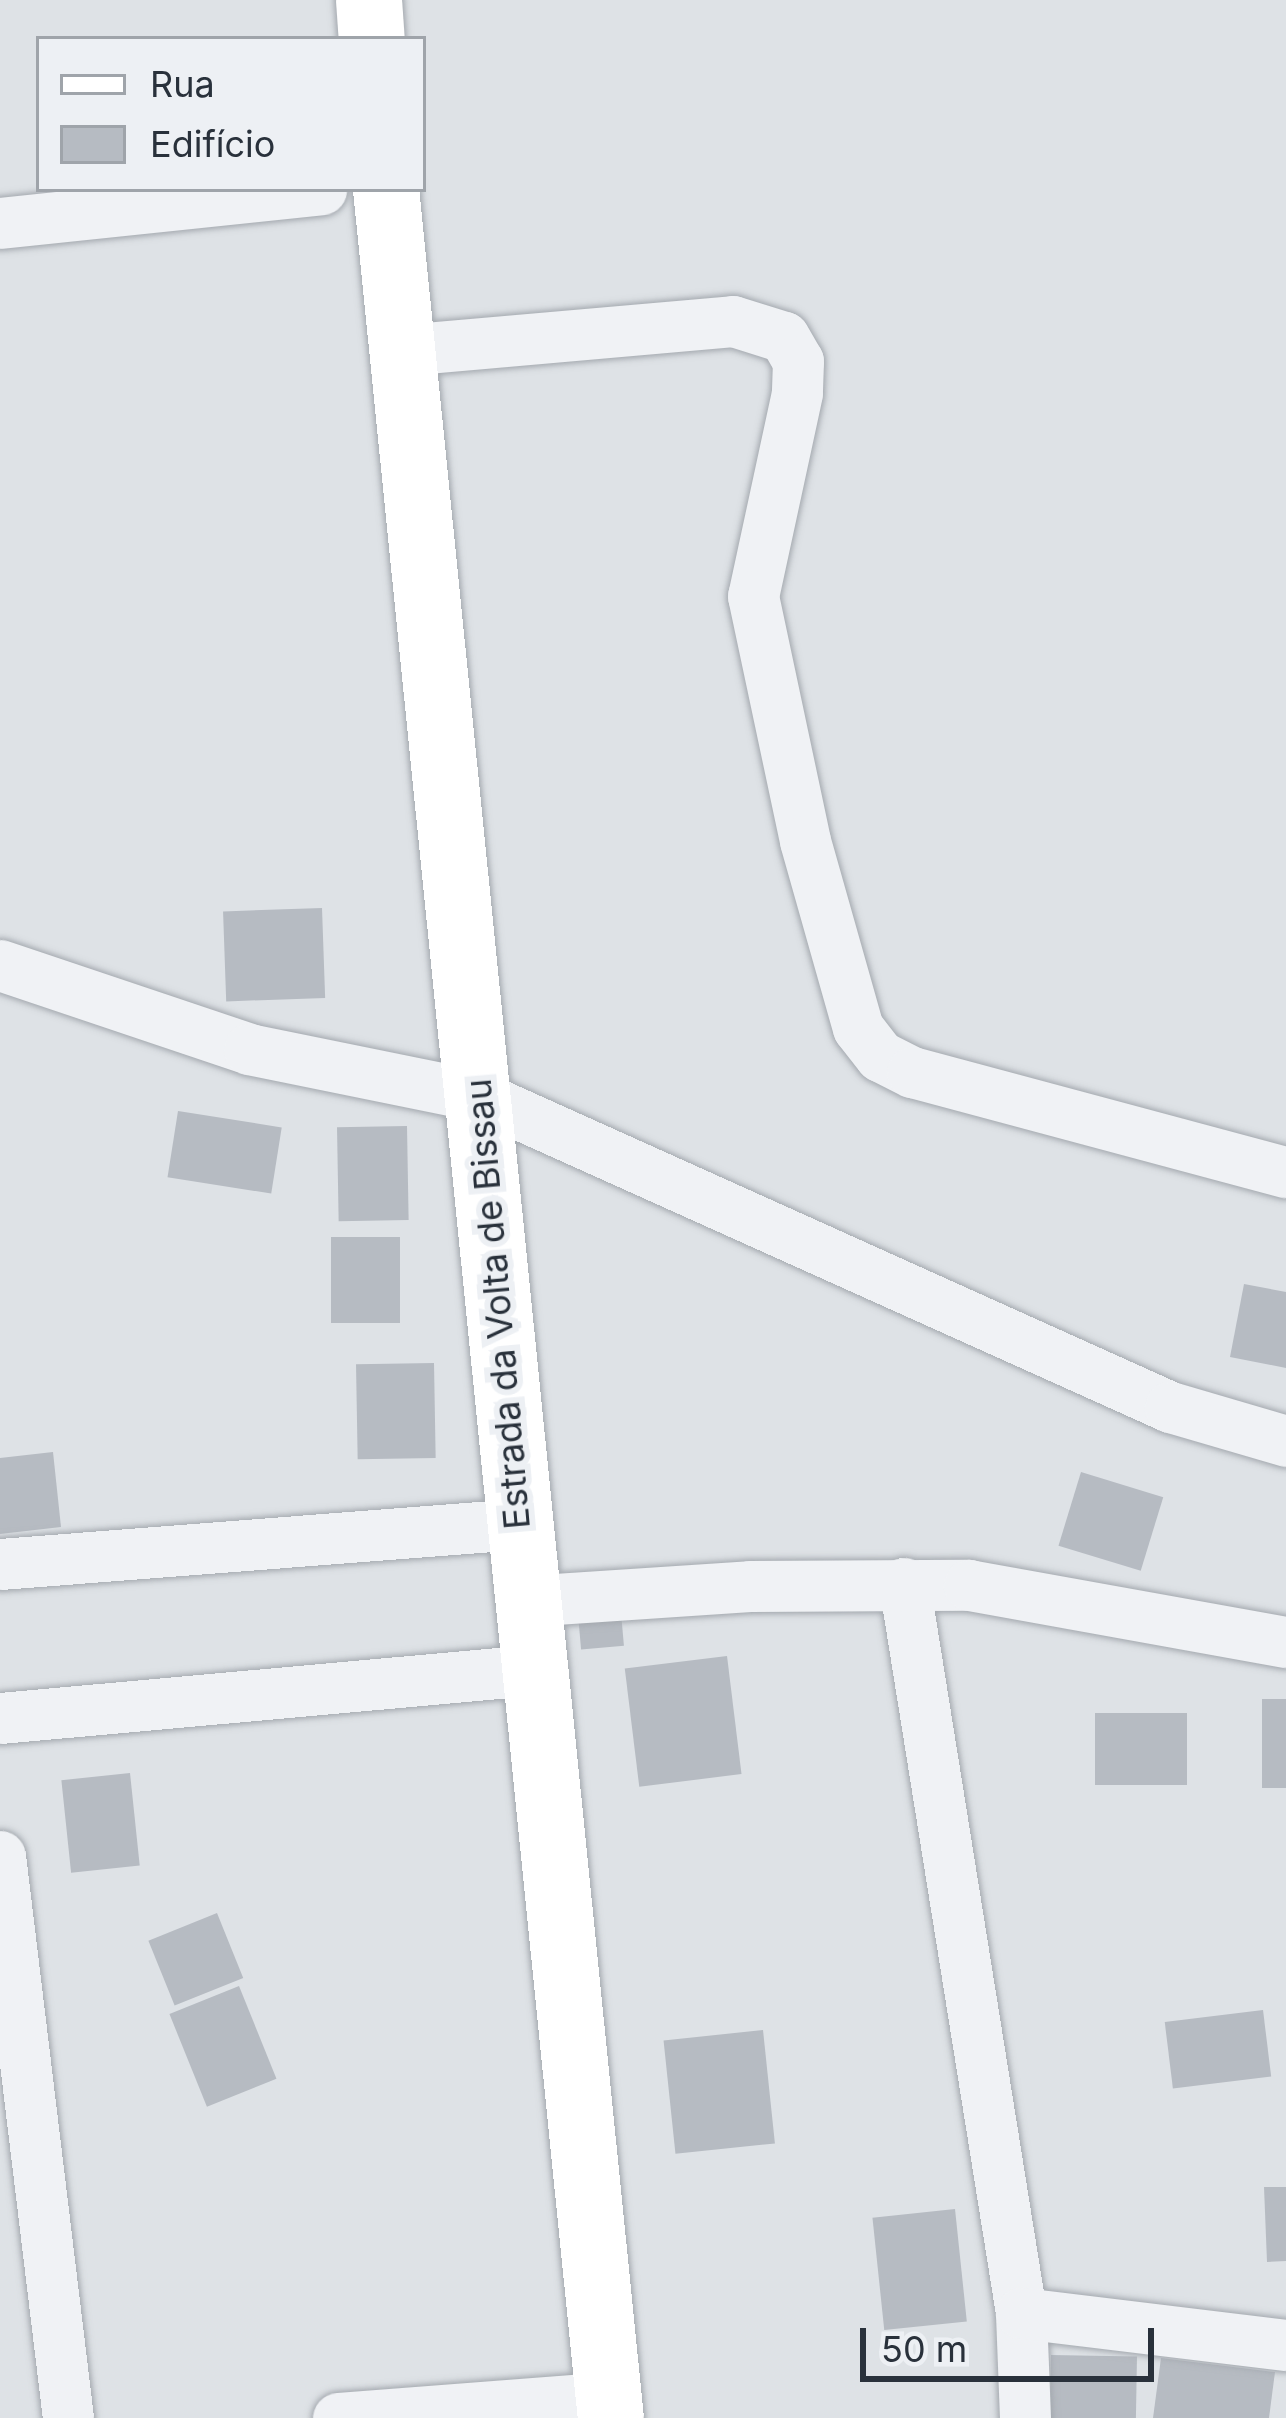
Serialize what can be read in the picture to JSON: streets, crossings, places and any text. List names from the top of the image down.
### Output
{
  "streets": {
    "main road": ["Estrada da Volta de Bissau"]
  },
  "legend": ["Rua", "Edifício"],
  "scale_bar": "50 m"
}
